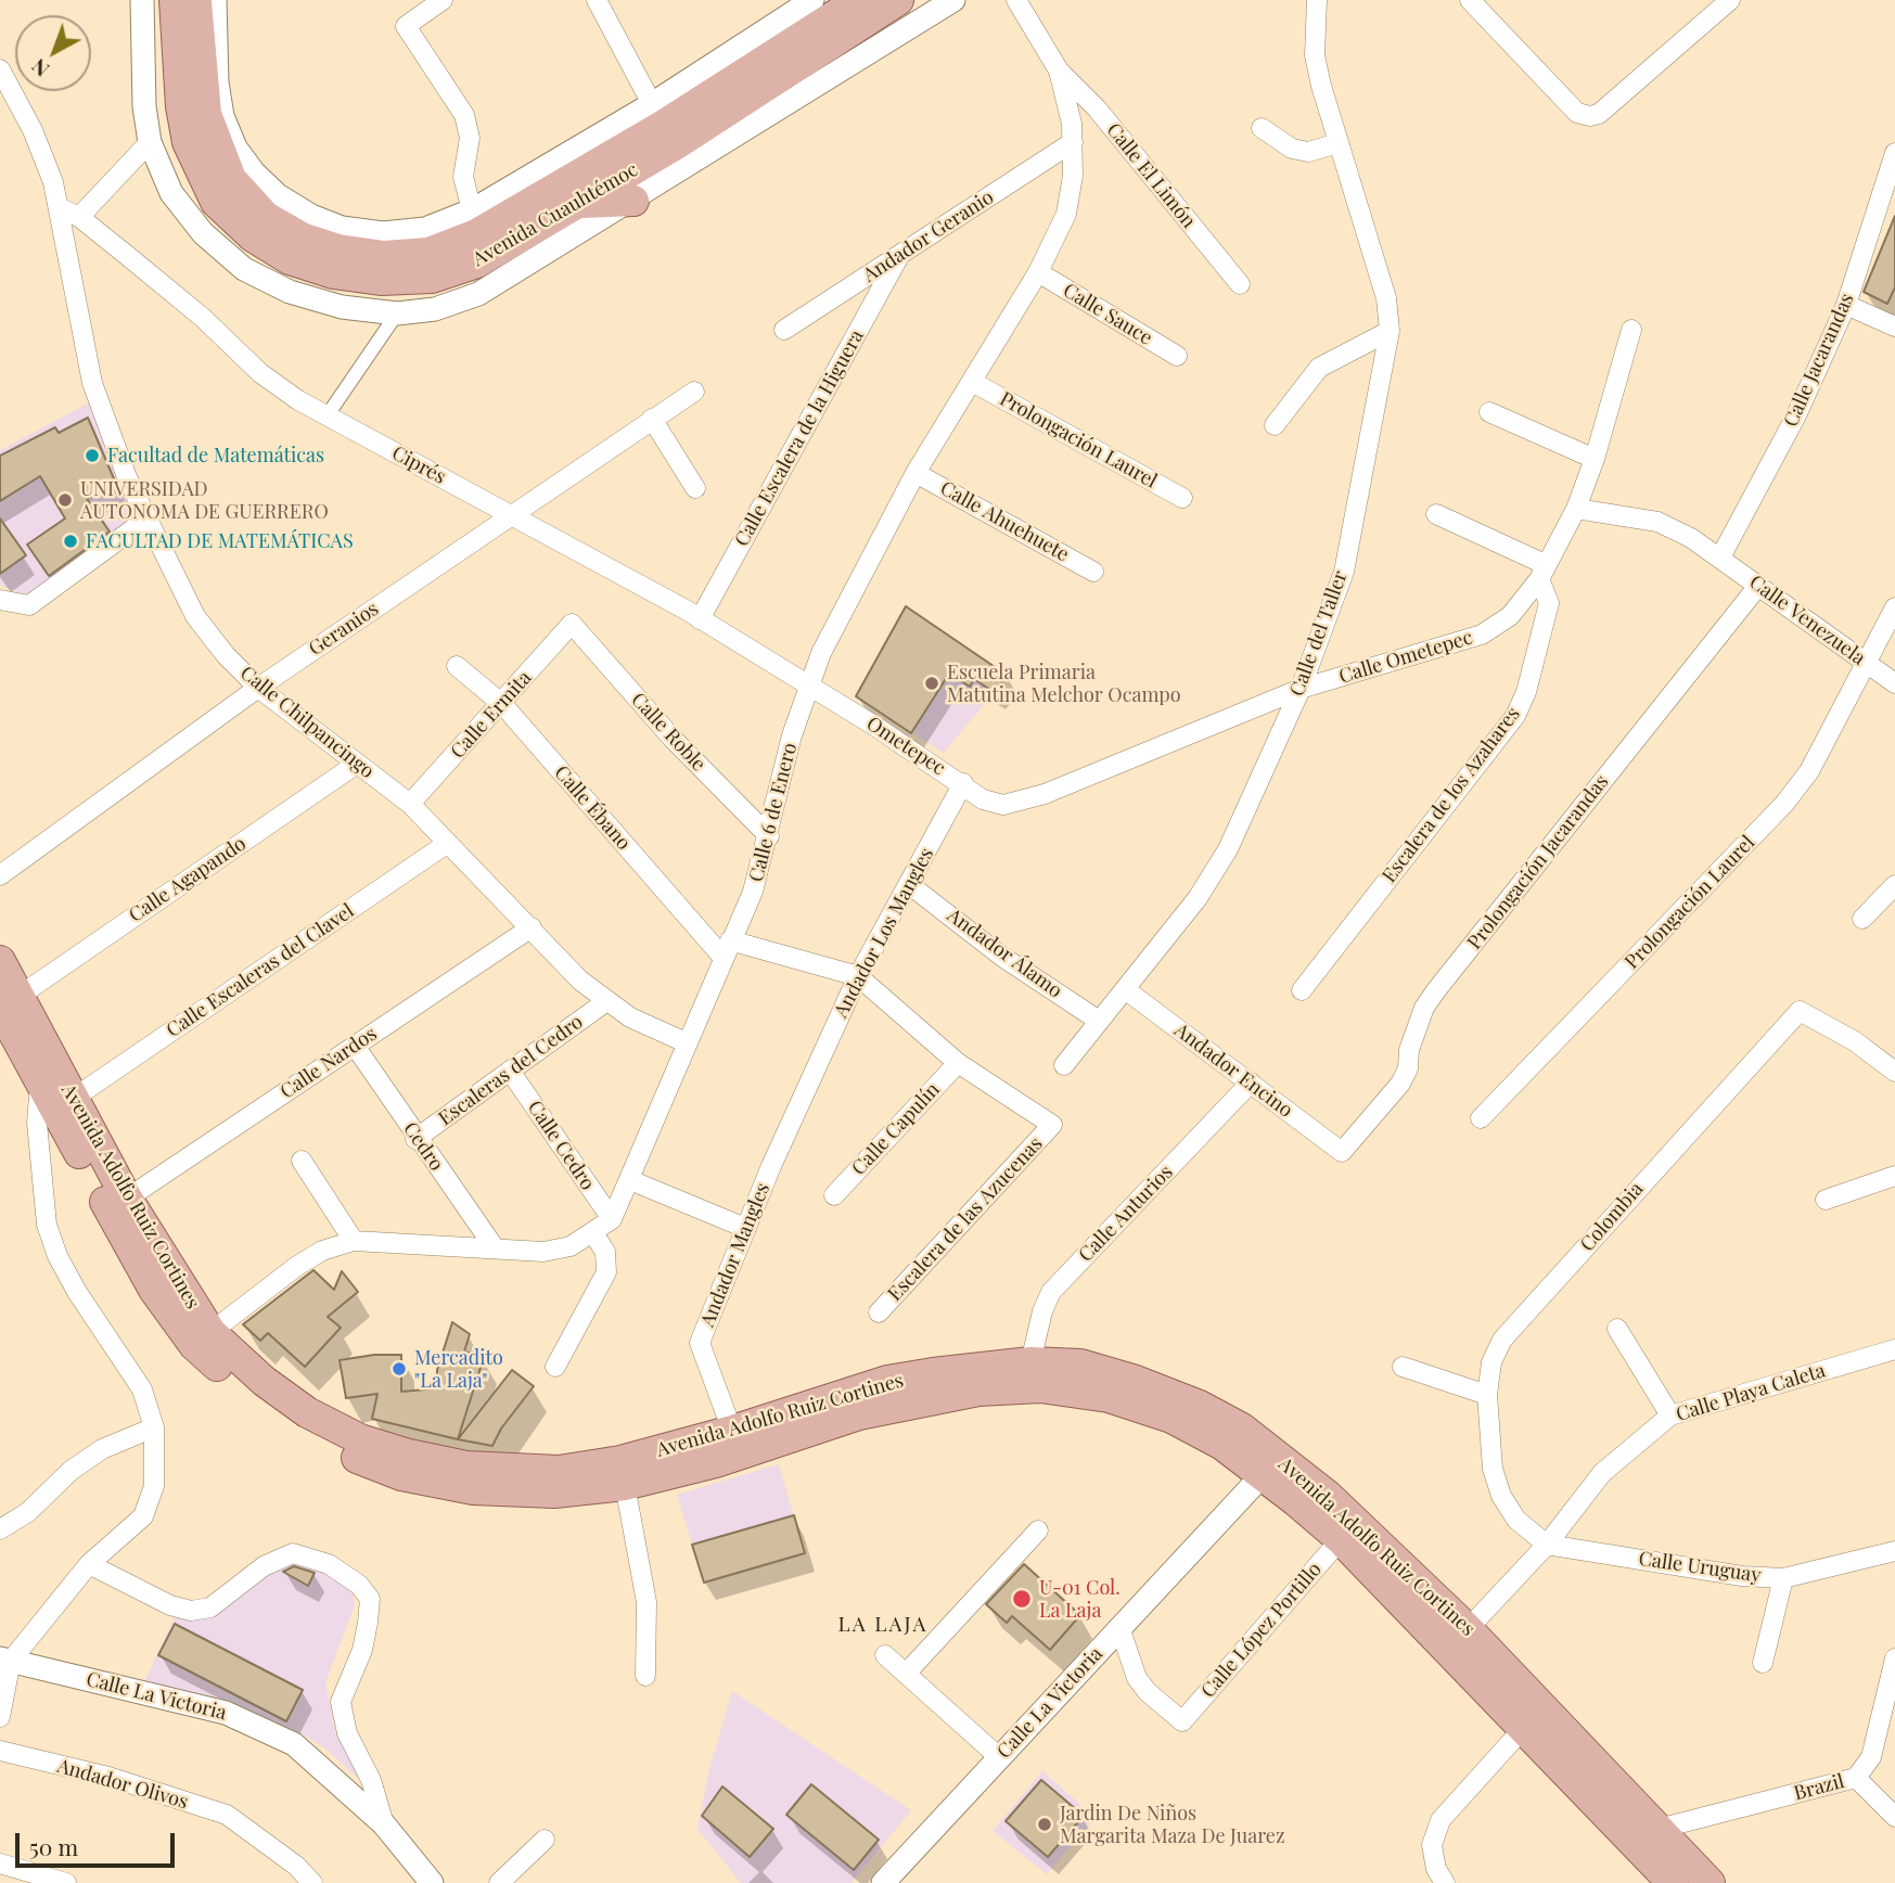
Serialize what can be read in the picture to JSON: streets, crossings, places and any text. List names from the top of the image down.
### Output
{
  "streets": {
    "main road": ["Avenida Cuauhtémoc", "Avenida Adolfo Ruiz Cortines"],
    "street": [
      "Calle El Limón",
      "Andador Geranio",
      "Calle Sauce",
      "Calle Jacarandas",
      "Calle Escalera de la Higuera",
      "Prolongación Laurel",
      "Ciprés",
      "Calle Ahuehuete",
      "Calle Venezuela",
      "Geranios",
      "Calle del Taller",
      "Calle Ometepec",
      "Calle Ermita",
      "Calle Chilpancingo",
      "Calle Roble",
      "Ometepec",
      "Escalera de los Azahares",
      "Calle Ébano",
      "Calle 6 de Enero",
      "Prolongación Jacarandas",
      "Calle Agapando",
      "Andador Los Mangles",
      "Andador Álamo",
      "Calle Escaleras del Clavel",
      "Calle Nardos",
      "Escaleras del Cedro",
      "Andador Encino",
      "Calle Capulín",
      "Calle Cedro",
      "Cedro",
      "Calle Anturios",
      "Colombia",
      "Escalera de las Azucenas",
      "Andador Mangles",
      "Calle Playa Caleta",
      "Calle Uruguay",
      "Calle López Portillo",
      "Calle La Victoria",
      "Andador Olivos",
      "Brazil"
    ]
  },
  "crossings": [
    ["Calle El Limón", "Calle 6 de Enero"],
    ["Andador Geranio", "Calle Escalera de la Higuera"],
    ["Andador Geranio", "Calle 6 de Enero"],
    ["Calle Sauce", "Calle 6 de Enero"],
    ["Calle Jacarandas", "Calle Venezuela"],
    ["Calle Escalera de la Higuera", "Ciprés"],
    ["Prolongación Laurel", "Calle Venezuela"],
    ["Prolongación Laurel", "Calle 6 de Enero"],
    ["Ciprés", "Geranios"],
    ["Ciprés", "Calle Chilpancingo"],
    ["Ciprés", "Ometepec"],
    ["Ciprés", "Calle 6 de Enero"],
    ["Calle Ahuehuete", "Calle 6 de Enero"],
    ["Calle Venezuela", "Prolongación Jacarandas"],
    ["Geranios", "Calle Chilpancingo"],
    ["Calle del Taller", "Calle Ometepec"],
    ["Calle del Taller", "Andador Álamo"],
    ["Calle del Taller", "Andador Encino"],
    ["Calle Ometepec", "Ometepec"],
    ["Calle Ometepec", "Escalera de los Azahares"],
    ["Calle Ermita", "Calle Chilpancingo"],
    ["Calle Ermita", "Calle Roble"],
    ["Calle Ermita", "Calle Ébano"],
    ["Calle Chilpancingo", "Calle 6 de Enero"],
    ["Calle Chilpancingo", "Calle Agapando"],
    ["Calle Chilpancingo", "Calle Escaleras del Clavel"],
    ["Calle Chilpancingo", "Calle Nardos"],
    ["Calle Chilpancingo", "Escaleras del Cedro"],
    ["Calle Roble", "Calle 6 de Enero"],
    ["Ometepec", "Calle 6 de Enero"],
    ["Ometepec", "Andador Los Mangles"],
    ["Calle Ébano", "Calle 6 de Enero"],
    ["Calle 6 de Enero", "Calle Cedro"],
    ["Calle 6 de Enero", "Cedro"],
    ["Calle 6 de Enero", "Avenida Adolfo Ruiz Cortines"],
    ["Prolongación Jacarandas", "Andador Encino"],
    ["Calle Agapando", "Avenida Adolfo Ruiz Cortines"],
    ["Andador Los Mangles", "Andador Álamo"],
    ["Andador Los Mangles", "Andador Mangles"],
    ["Calle Escaleras del Clavel", "Avenida Adolfo Ruiz Cortines"],
    ["Calle Nardos", "Cedro"],
    ["Calle Nardos", "Avenida Adolfo Ruiz Cortines"],
    ["Escaleras del Cedro", "Calle Cedro"],
    ["Escaleras del Cedro", "Cedro"],
    ["Andador Encino", "Calle Anturios"],
    ["Calle Capulín", "Escalera de las Azucenas"],
    ["Avenida Adolfo Ruiz Cortines", "Calle Anturios"],
    ["Avenida Adolfo Ruiz Cortines", "Andador Mangles"],
    ["Avenida Adolfo Ruiz Cortines", "Calle Playa Caleta"],
    ["Avenida Adolfo Ruiz Cortines", "Calle López Portillo"],
    ["Avenida Adolfo Ruiz Cortines", "Calle La Victoria"],
    ["Avenida Adolfo Ruiz Cortines", "Brazil"],
    ["Colombia", "Calle Playa Caleta"],
    ["Colombia", "Calle Uruguay"],
    ["Calle Playa Caleta", "Calle Uruguay"],
    ["Calle López Portillo", "Calle La Victoria"]
  ],
  "districts": ["LA LAJA"],
  "places": [
    "Facultad de Matemáticas",
    "UNIVERSIDAD AUTONOMA DE GUERRERO",
    "FACULTAD DE MATEMÁTICAS",
    "Escuela Primaria Matutina Melchor Ocampo",
    "Mercadito \"La Laja\"",
    "U-01 Col. La Laja",
    "Jardin De Niños Margarita Maza De Juarez"
  ],
  "scale_bar": "50 m",
  "north": "bottom left"
}
